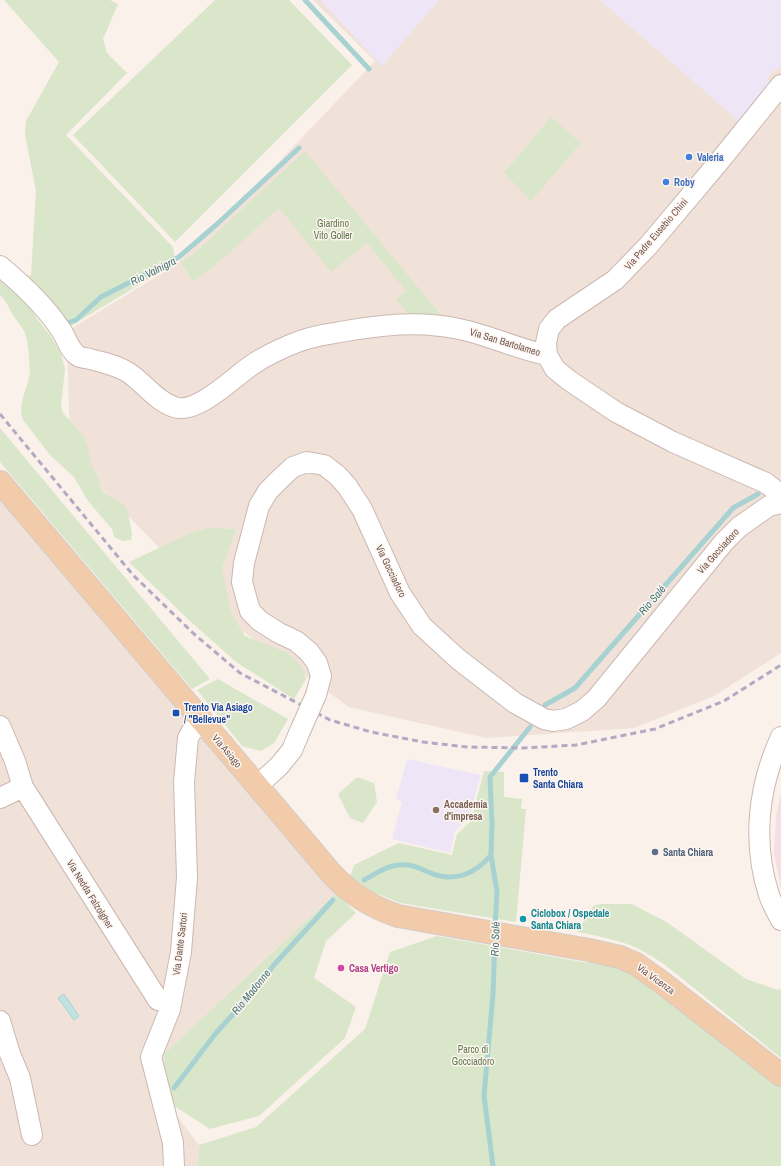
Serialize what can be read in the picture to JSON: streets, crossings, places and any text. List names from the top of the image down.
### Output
{
  "streets": {
    "main road": ["Via Asiago", "Via Vicenza"],
    "street": [
      "Via Padre Eusebio Chini",
      "Via San Bartolameo",
      "Via Gocciadoro",
      "Via Nedda Falzolgher",
      "Via Dante Sartori"
    ]
  },
  "crossings": [
    ["Via Padre Eusebio Chini", "Via San Bartolameo"],
    ["Via Gocciadoro", "Via Asiago"],
    ["Via Asiago", "Via Dante Sartori"],
    ["Via Asiago", "Via Vicenza"]
  ],
  "water": ["Rio Valnigra", "Rio Salé", "Rio Madonne"],
  "parks": ["Giardino Vito Goller", "Parco di Gocciadoro"],
  "places": {
    "other": [
      "Valeria",
      "Roby",
      "Accademia d'impresa",
      "Santa Chiara",
      "Ciclobox / Ospedale Santa Chiara",
      "Casa Vertigo"
    ],
    "transit": ["Trento Via Asiago / \"Bellevue\"", "Trento Santa Chiara"]
  }
}
